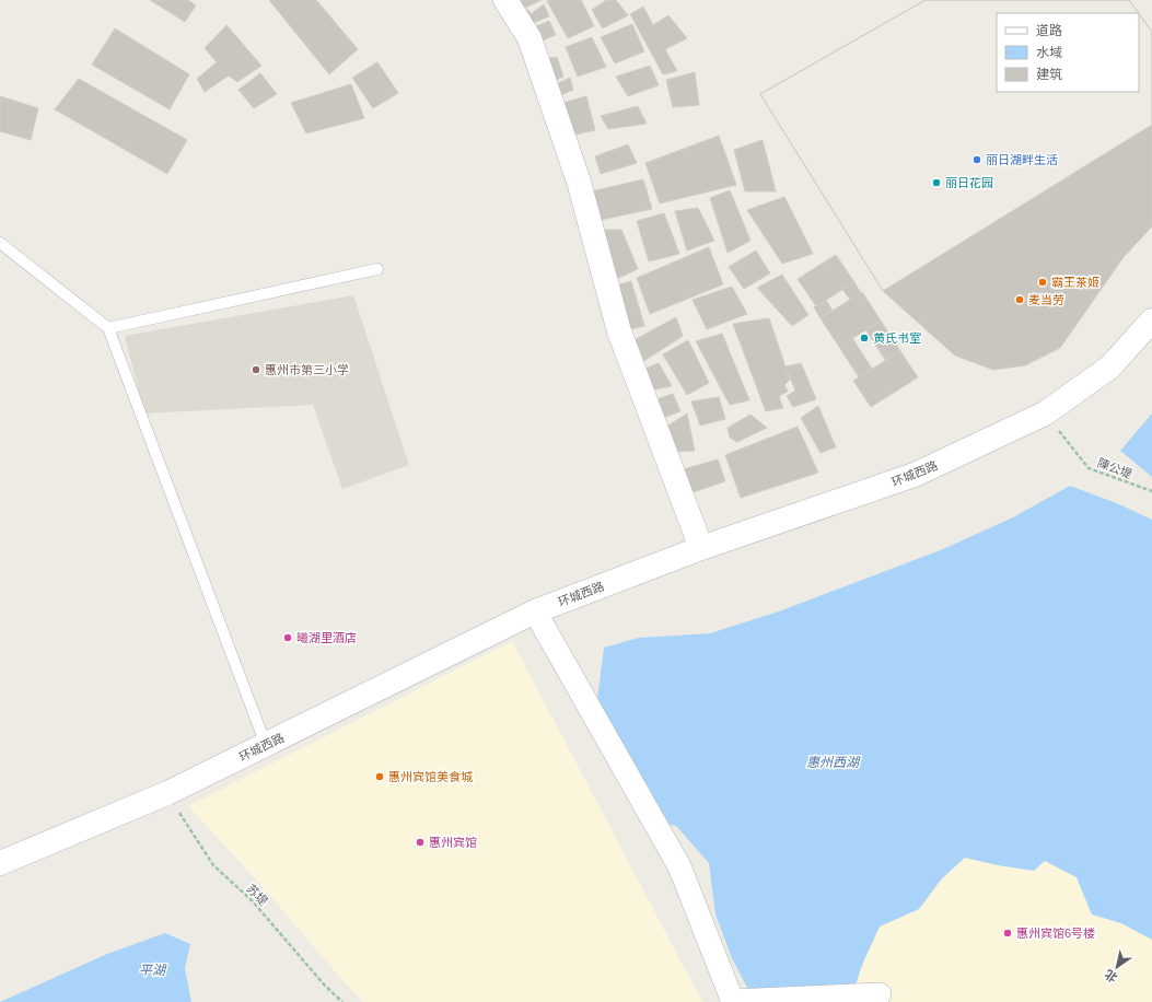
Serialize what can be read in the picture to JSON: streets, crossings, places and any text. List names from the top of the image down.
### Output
{
  "streets": {
    "main road": ["环城西路"],
    "path": ["陳公堤", "苏堤"]
  },
  "crossings": [
    ["陳公堤", "环城西路"],
    ["环城西路", "苏堤"]
  ],
  "water": ["惠州西湖", "平湖"],
  "places": [
    "丽日湖畔生活",
    "丽日花园",
    "霸王茶姬",
    "麦当劳",
    "黄氏书室",
    "惠州市第三小学",
    "曦湖里酒店",
    "惠州宾馆美食城",
    "惠州宾馆",
    "惠州宾馆6号楼"
  ],
  "legend": ["道路", "水域", "建筑"],
  "north": "bottom left"
}
